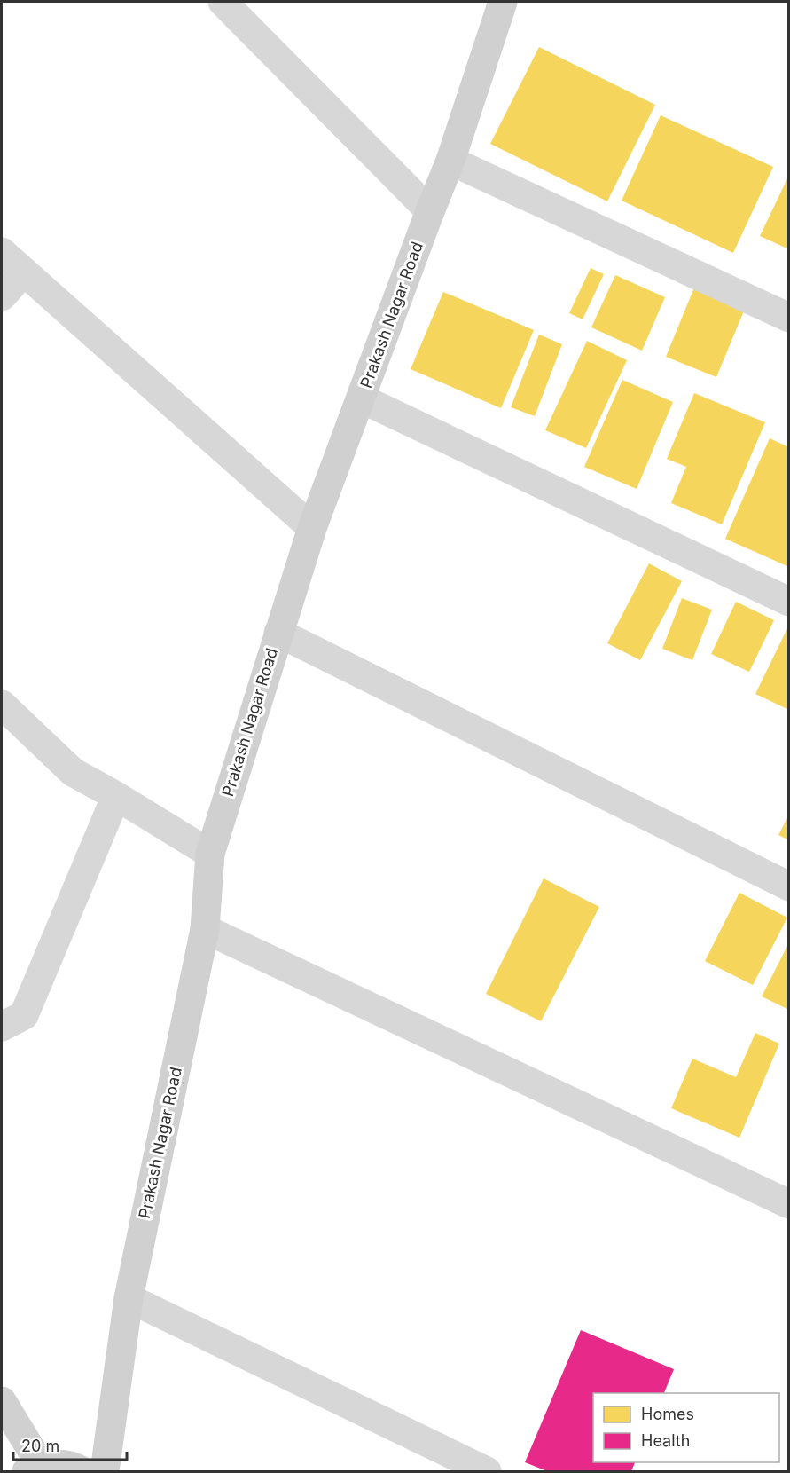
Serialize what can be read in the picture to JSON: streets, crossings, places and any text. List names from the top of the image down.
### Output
{
  "streets": {
    "street": ["Prakash Nagar Road"]
  },
  "legend": ["Homes", "Health"],
  "scale_bar": "20 m"
}
